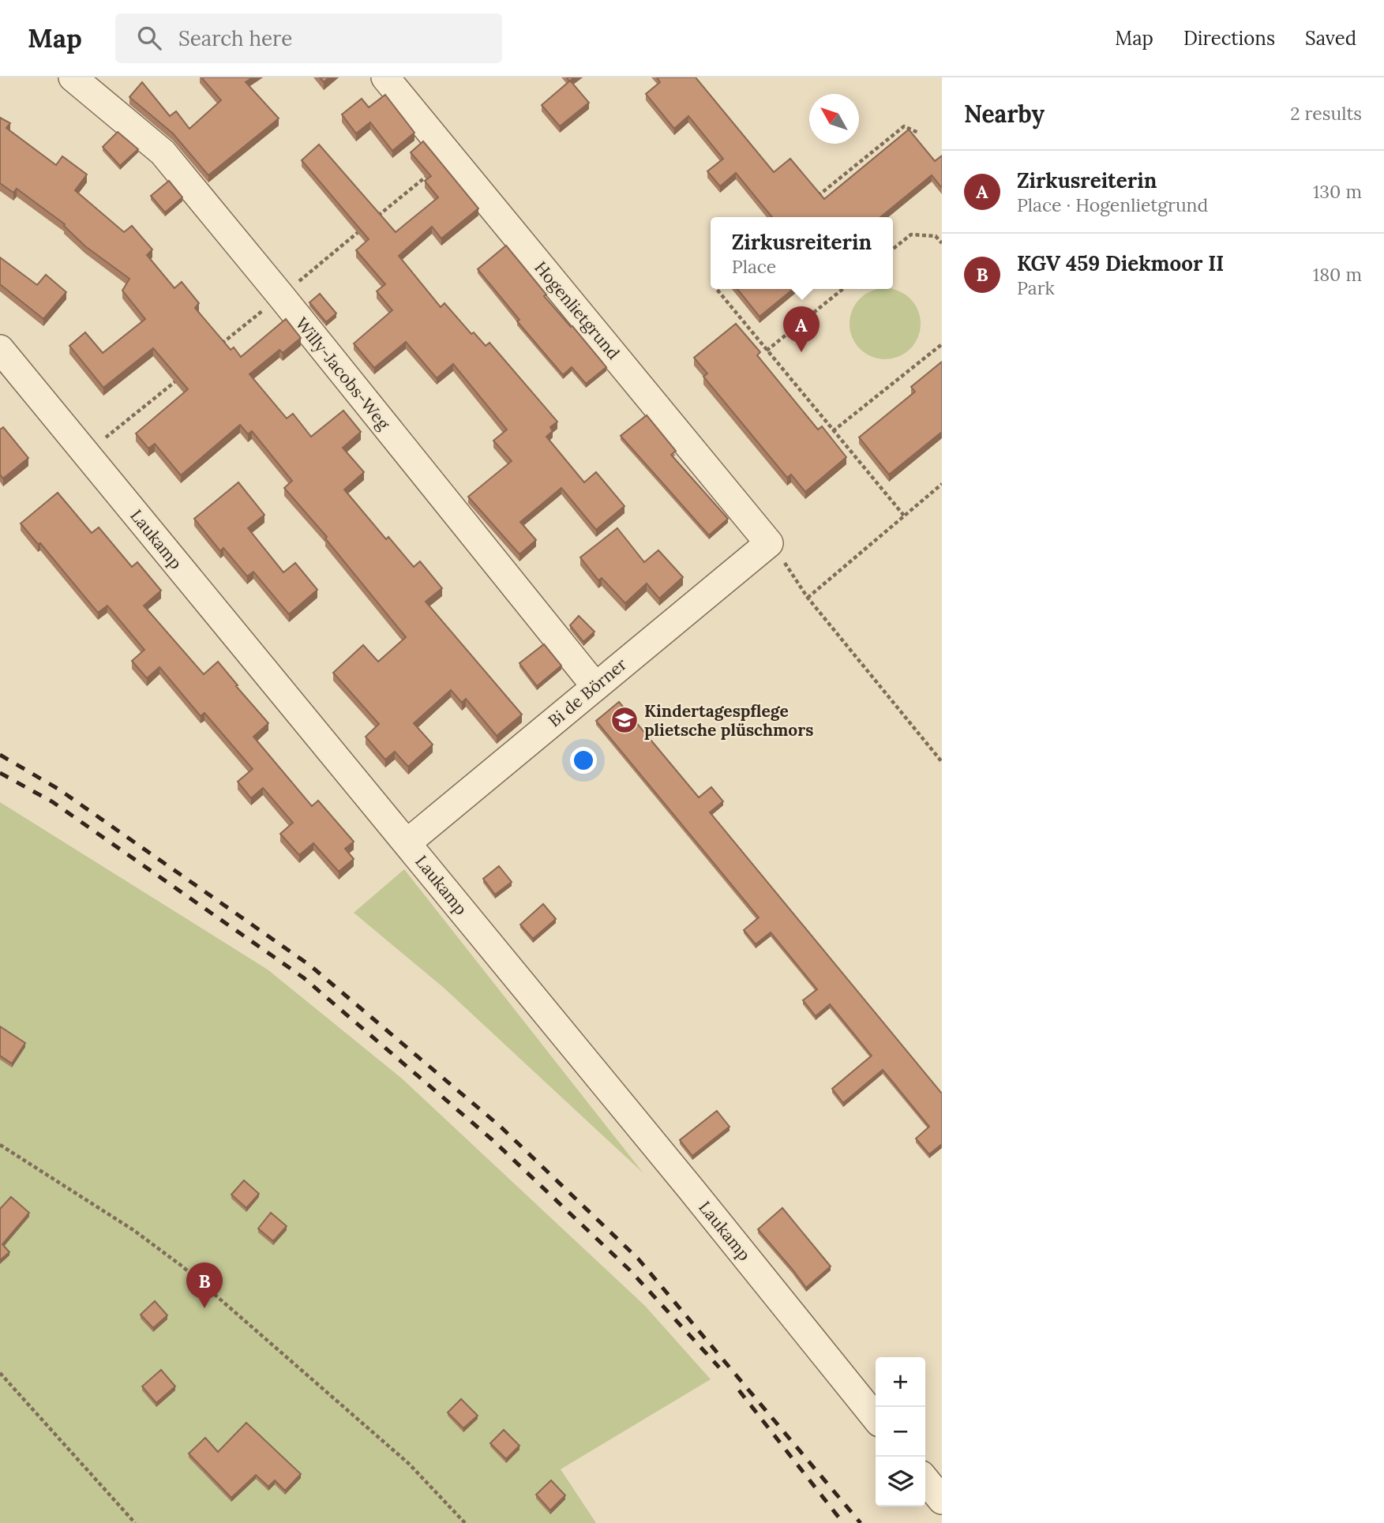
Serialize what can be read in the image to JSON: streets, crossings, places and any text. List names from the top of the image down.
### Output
{
  "streets": {
    "street": [
      "Hogenlietgrund",
      "Willy-Jacobs-Weg",
      "Laukamp",
      "Bi de Börner"
    ]
  },
  "crossings": [
    ["Hogenlietgrund", "Bi de Börner"],
    ["Willy-Jacobs-Weg", "Bi de Börner"],
    ["Laukamp", "Bi de Börner"]
  ],
  "places": {
    "school or university": ["Kindertagespflege plietsche plüschmors"]
  },
  "north": "top left",
  "page": {
    "header": "Map",
    "search": "Search here",
    "nav": ["Map", "Directions", "Saved"],
    "heading": ["Nearby", "2 results"],
    "list": [
      {
        "mark": "A",
        "name": "Zirkusreiterin",
        "note": "Place · Hogenlietgrund",
        "value": "130 m"
      },
      {
        "mark": "B",
        "name": "KGV 459 Diekmoor II",
        "note": "Park",
        "value": "180 m"
      }
    ],
    "popup": ["Zirkusreiterin", "Place"],
    "pins": ["A", "B"],
    "map_buttons": ["+", "−"]
  }
}
